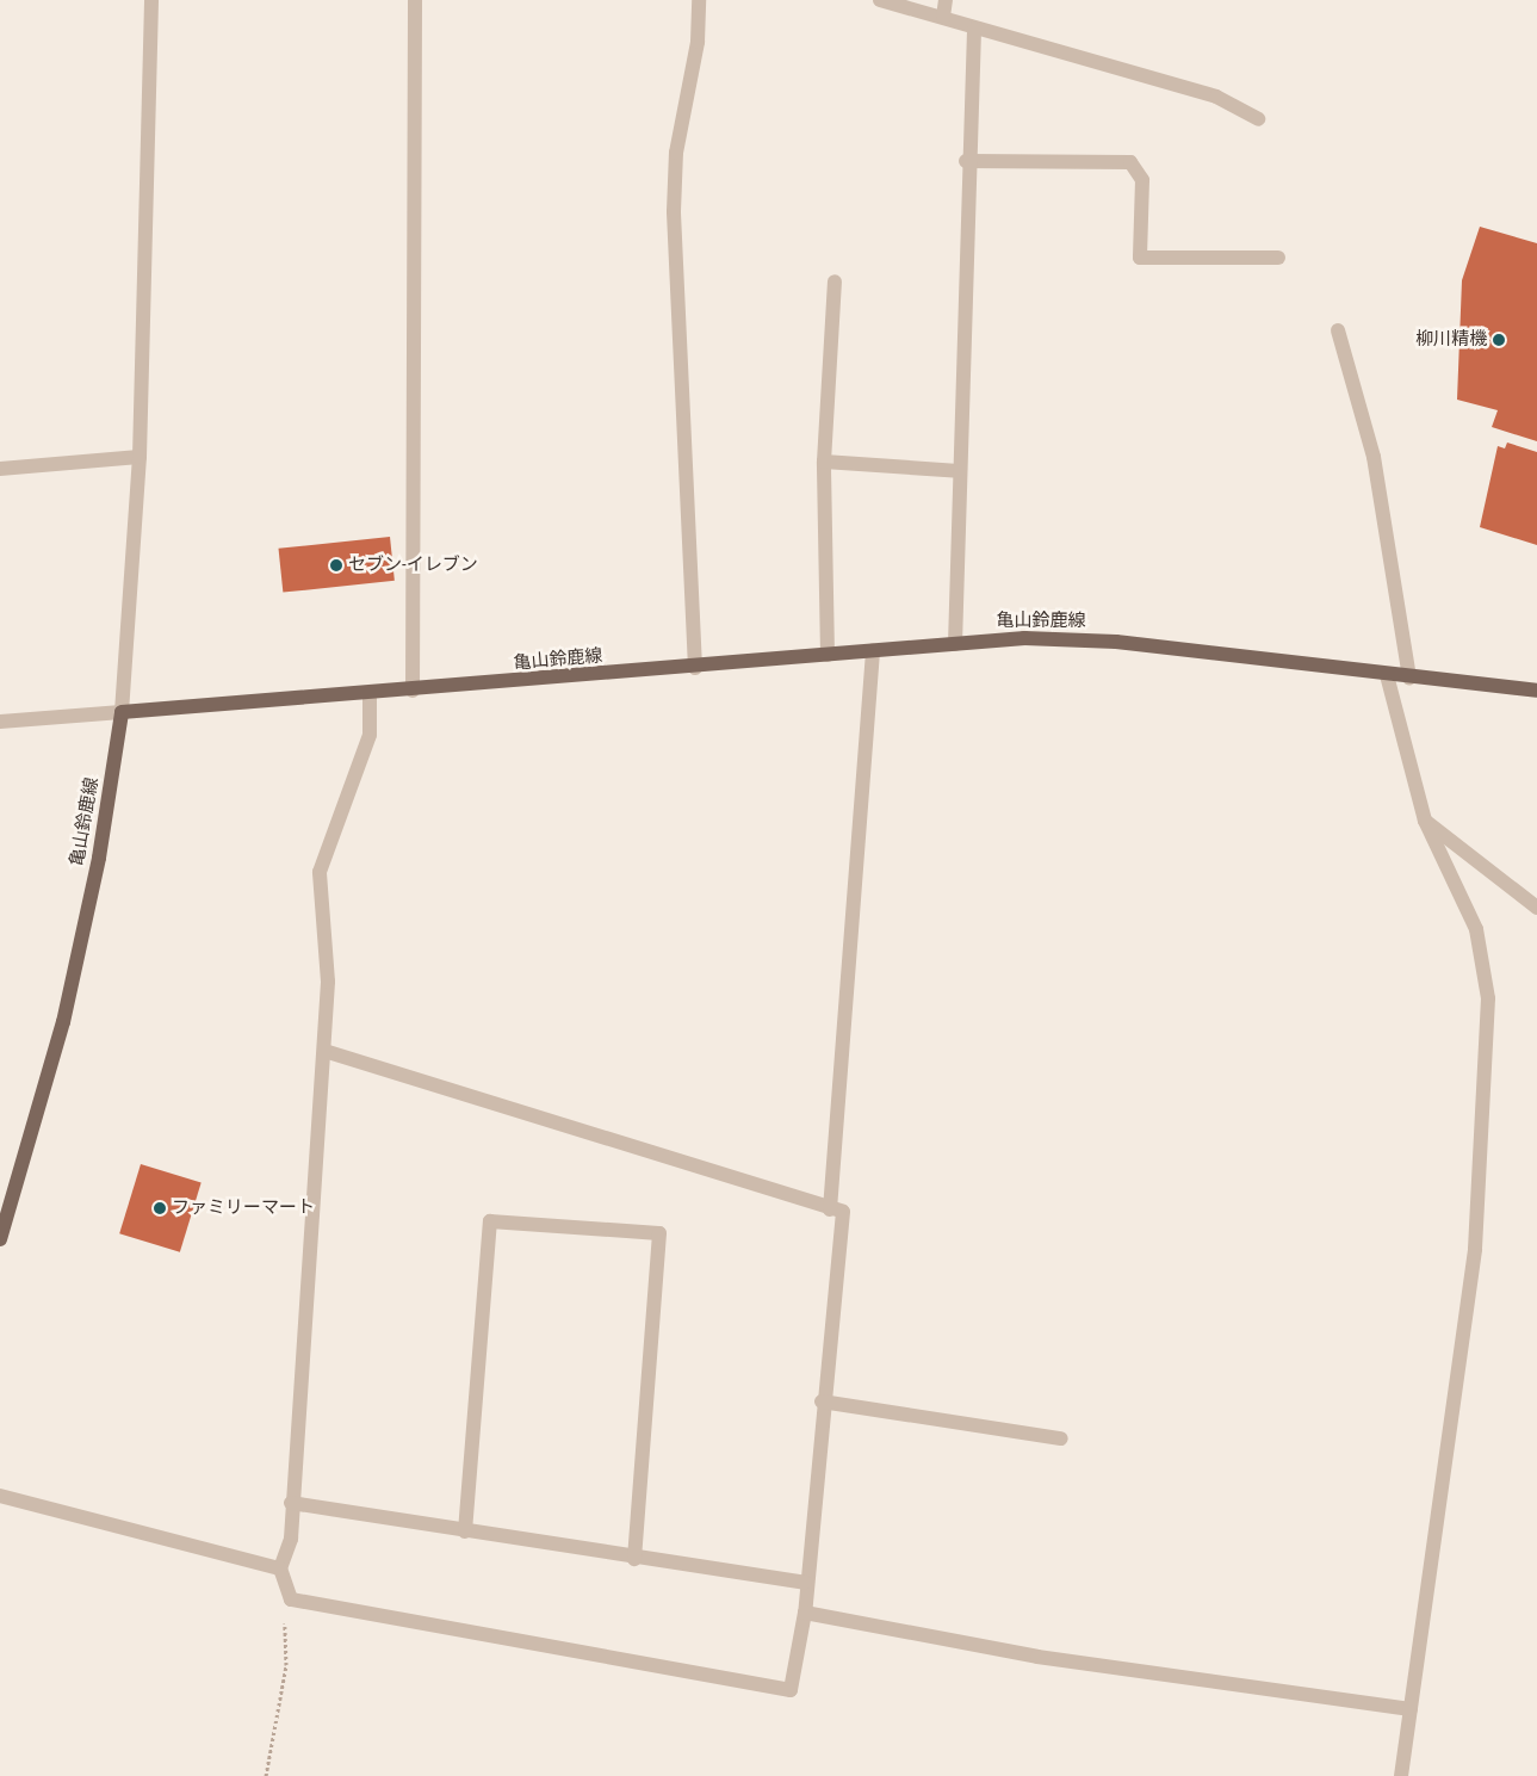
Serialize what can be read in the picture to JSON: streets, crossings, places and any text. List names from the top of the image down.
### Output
{
  "streets": {
    "main road": ["亀山鈴鹿線"]
  },
  "places": ["柳川精機", "セブン-イレブン", "ファミリーマート"]
}
